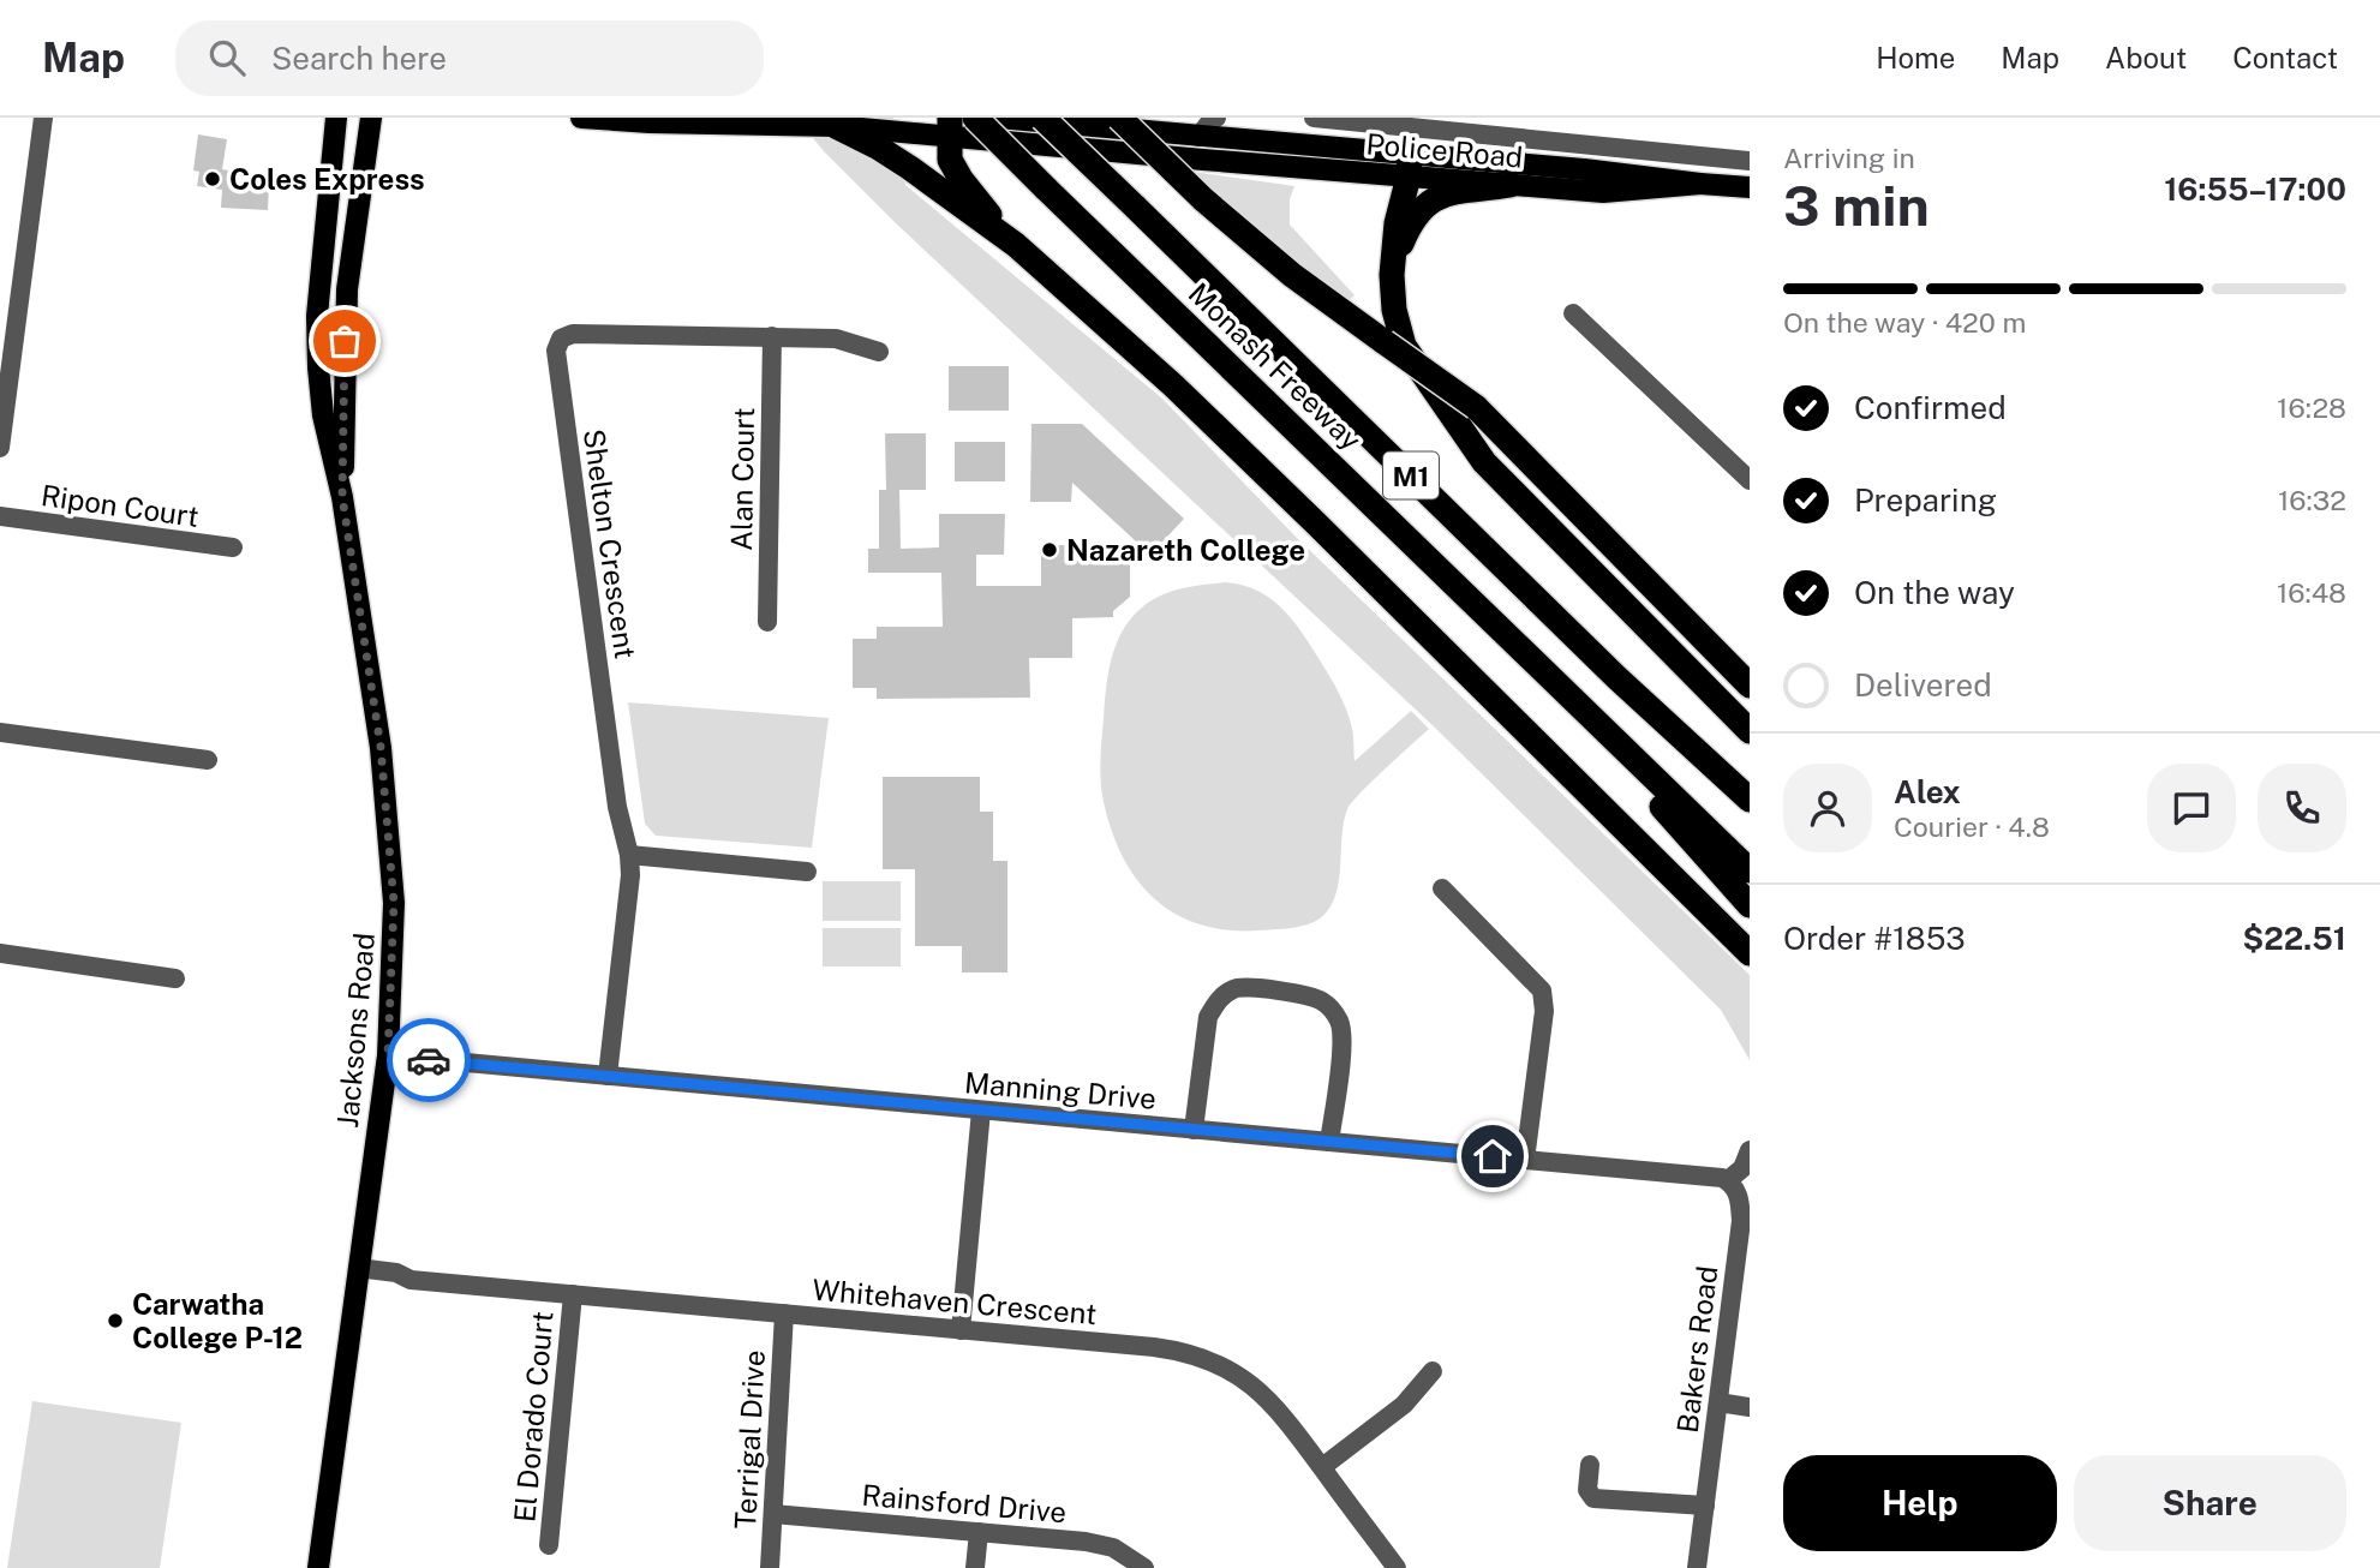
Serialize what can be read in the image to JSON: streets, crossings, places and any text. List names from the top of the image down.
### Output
{
  "streets": {
    "highway": ["Monash Freeway", "M1"],
    "main road": ["Police Road", "Jacksons Road"],
    "street": [
      "Alan Court",
      "Ripon Court",
      "Shelton Crescent",
      "Manning Drive",
      "Whitehaven Crescent",
      "Bakers Road",
      "El Dorado Court",
      "Terrigal Drive",
      "Rainsford Drive"
    ]
  },
  "crossings": [
    ["Alan Court", "Shelton Crescent"],
    ["Shelton Crescent", "Manning Drive"],
    ["Jacksons Road", "Manning Drive"],
    ["Jacksons Road", "Whitehaven Crescent"],
    ["Manning Drive", "Bakers Road"],
    ["Whitehaven Crescent", "El Dorado Court"],
    ["Whitehaven Crescent", "Terrigal Drive"],
    ["Terrigal Drive", "Rainsford Drive"]
  ],
  "places": ["Coles Express", "Nazareth College", "Carwatha College P-12"],
  "page": {
    "header": "Map",
    "search": "Search here",
    "nav": [
      "Home",
      "Map",
      "About",
      "Contact"
    ],
    "heading": ["3 min", "Arriving in", "16:55–17:00"],
    "panel": [
      "Alex",
      "Courier · 4.8",
      "Order #1853",
      "$22.51"
    ],
    "bar": "On the way · 420 m",
    "list": [
      ["Confirmed", "16:28"],
      ["Preparing", "16:32"],
      ["On the way", "16:48"],
      "Delivered"
    ],
    "buttons": ["Help", "Share"]
  }
}
